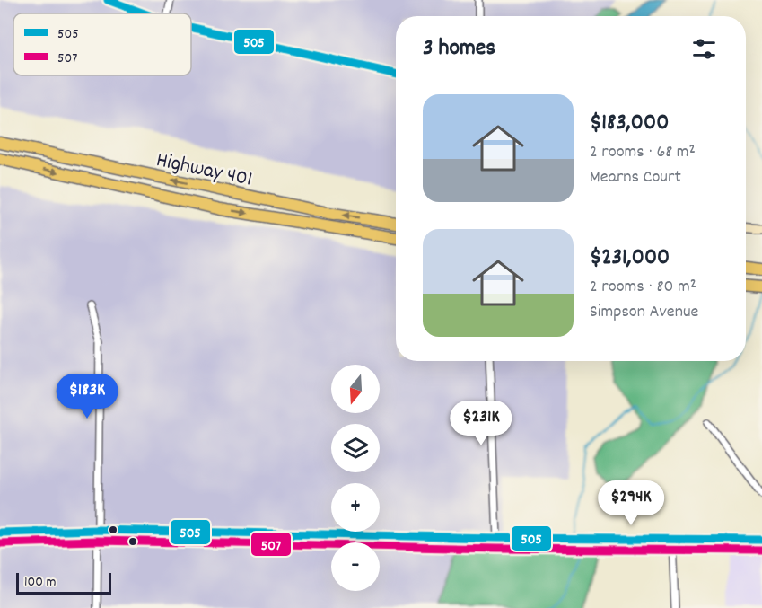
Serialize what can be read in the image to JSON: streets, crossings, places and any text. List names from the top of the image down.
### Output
{
  "streets": {
    "highway": ["Highway 401"]
  },
  "lines": ["transit line 505", "transit line 507"],
  "legend": ["505", "507"],
  "scale_bar": "100 m",
  "north": "bottom",
  "page": {
    "heading": "3 homes",
    "list": [
      {
        "name": "$183,000",
        "note": "2 rooms · 68 m² · Mearns Court"
      },
      {
        "name": "$231,000",
        "note": "2 rooms · 80 m² · Simpson Avenue"
      }
    ],
    "map_buttons": ["+", "−"],
    "price": ["$183K", "$231K", "$294K"],
    "scale": "100 m"
  }
}
